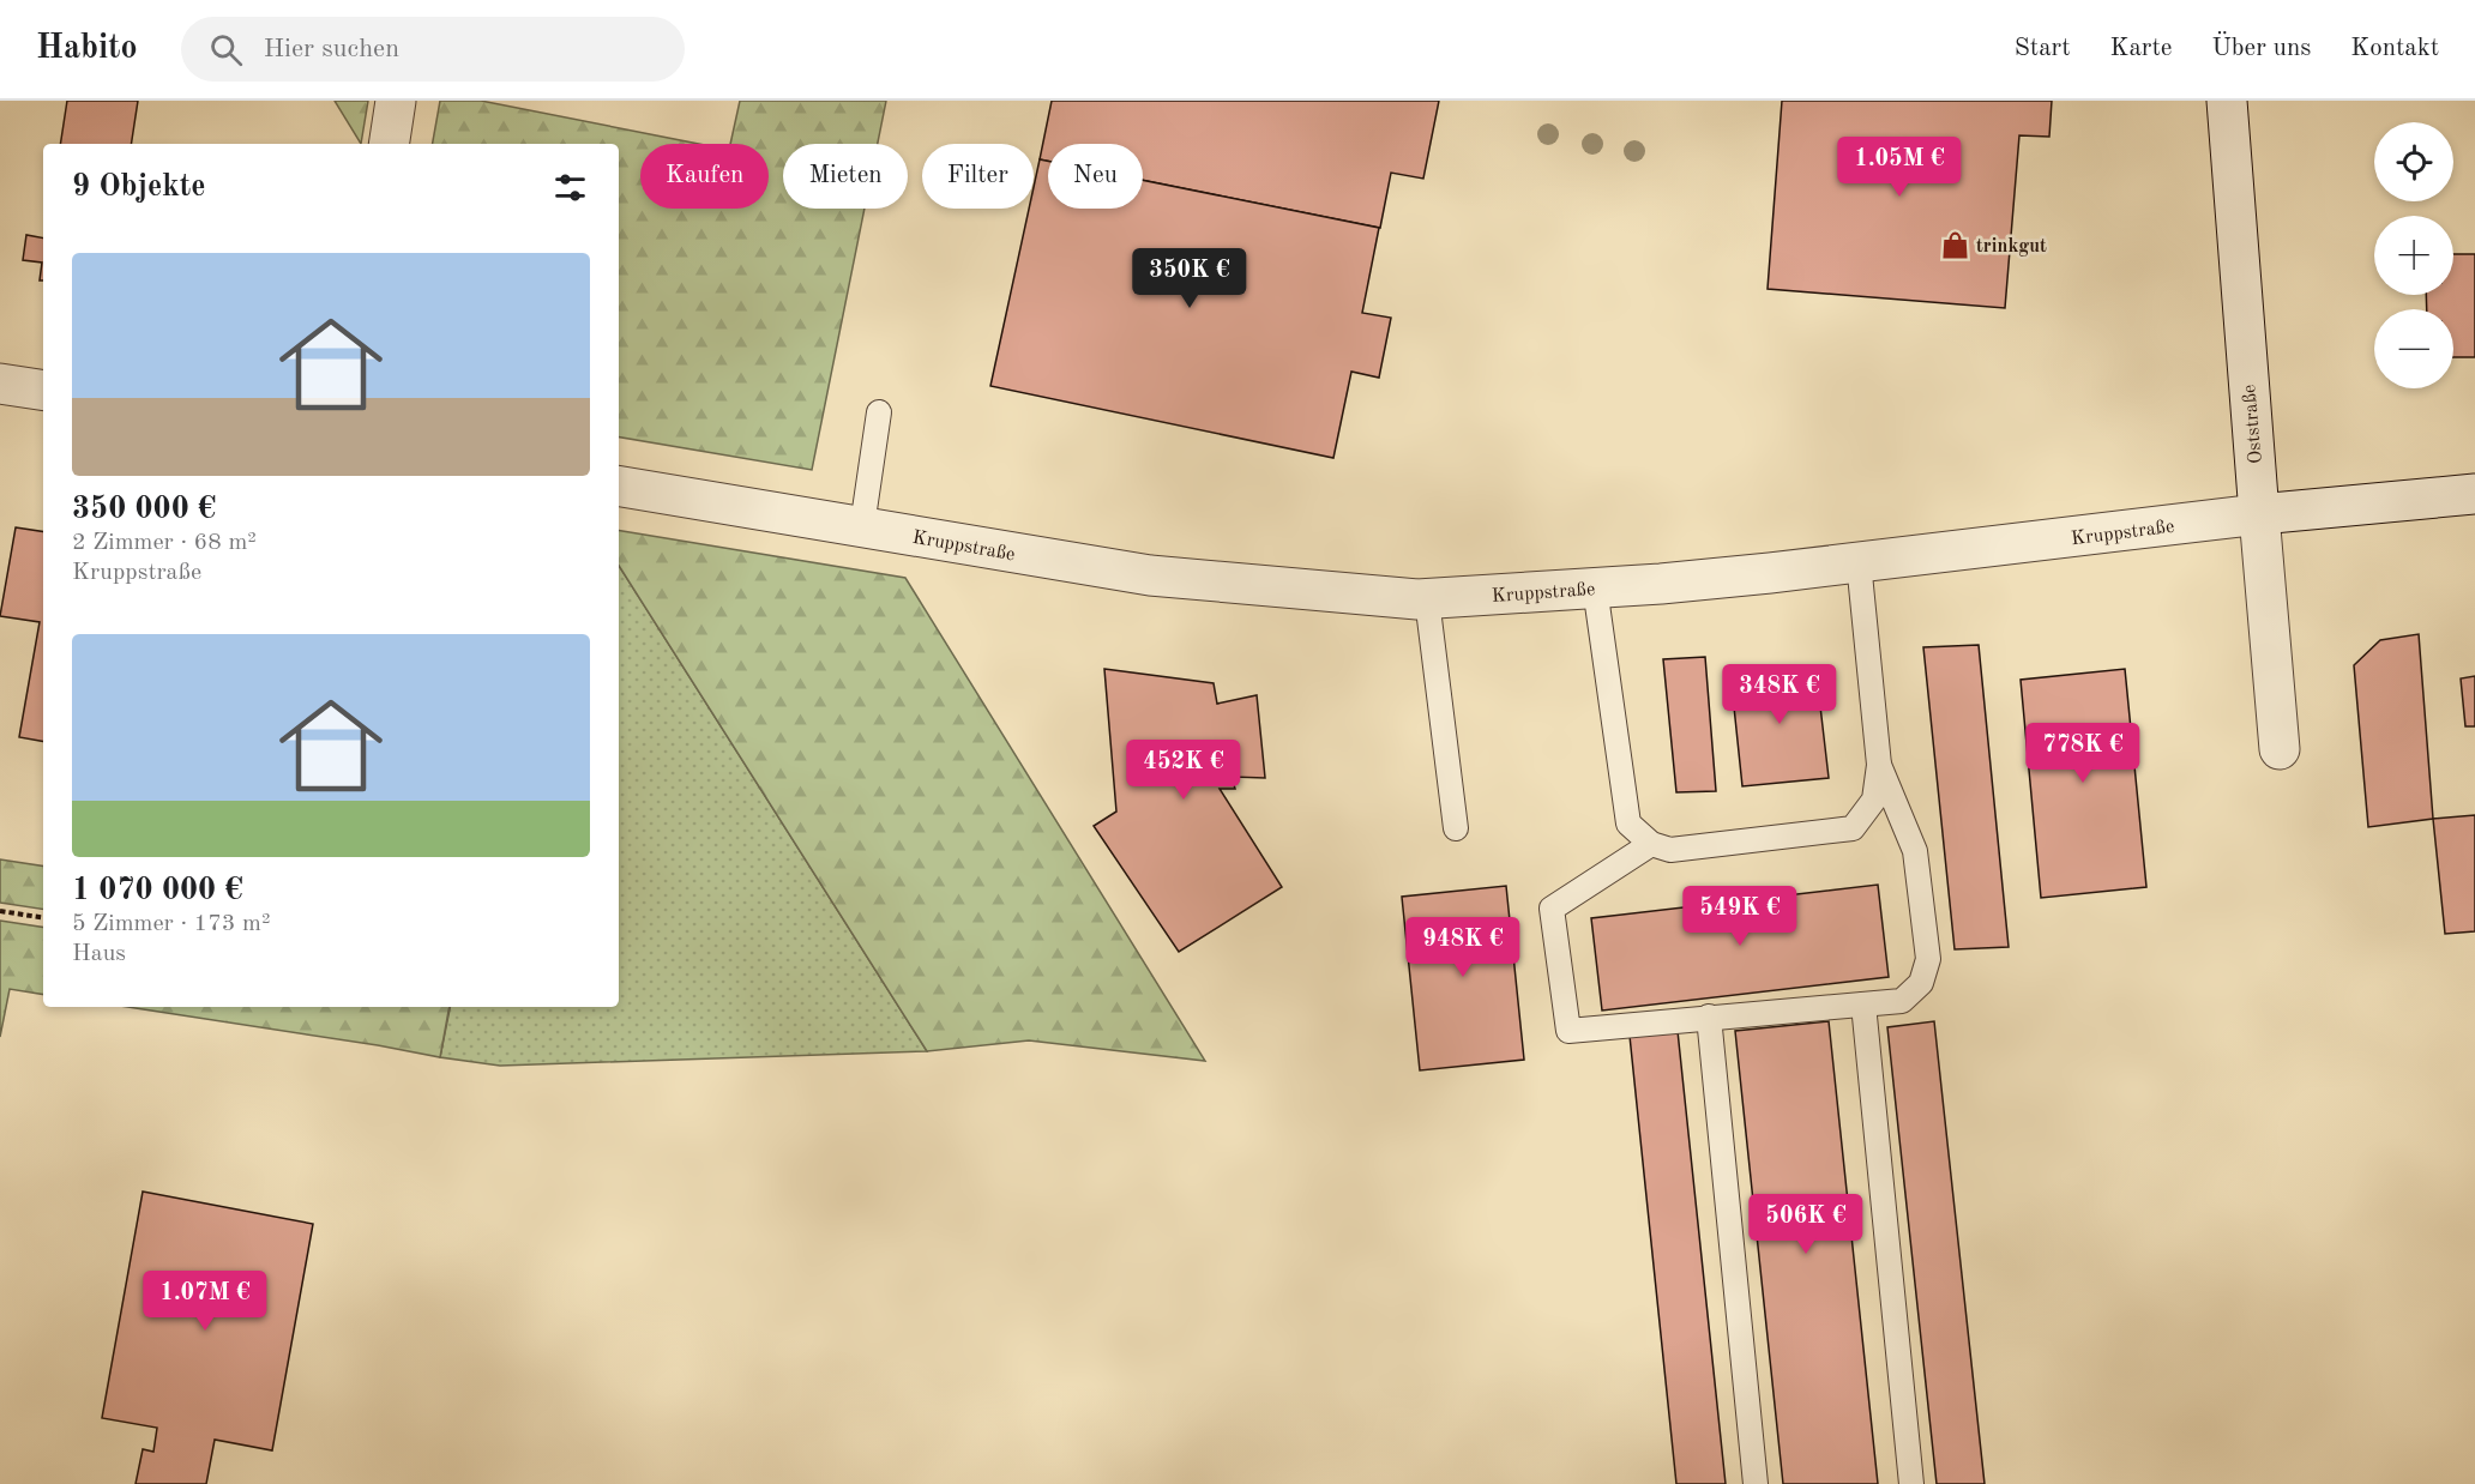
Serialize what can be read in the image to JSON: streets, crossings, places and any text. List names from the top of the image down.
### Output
{
  "streets": {
    "street": ["Oststraße", "Kruppstraße"]
  },
  "crossings": [
    ["Oststraße", "Kruppstraße"]
  ],
  "places": {
    "shop": ["trinkgut"]
  },
  "page": {
    "header": "Habito",
    "search": "Hier suchen",
    "nav": [
      "Start",
      "Karte",
      "Über uns",
      "Kontakt"
    ],
    "map_buttons": ["+", "−"],
    "price": [
      "1.05M €",
      "350K €",
      "348K €",
      "778K €",
      "452K €",
      "549K €",
      "948K €",
      "506K €",
      "1.07M €"
    ],
    "chip": [
      "Kaufen",
      "Mieten",
      "Filter",
      "Neu"
    ],
    "heading": "9 Objekte",
    "list": [
      {
        "name": "350 000 €",
        "note": "2 Zimmer · 68 m² · Kruppstraße"
      },
      {
        "name": "1 070 000 €",
        "note": "5 Zimmer · 173 m² · Haus"
      }
    ]
  }
}
